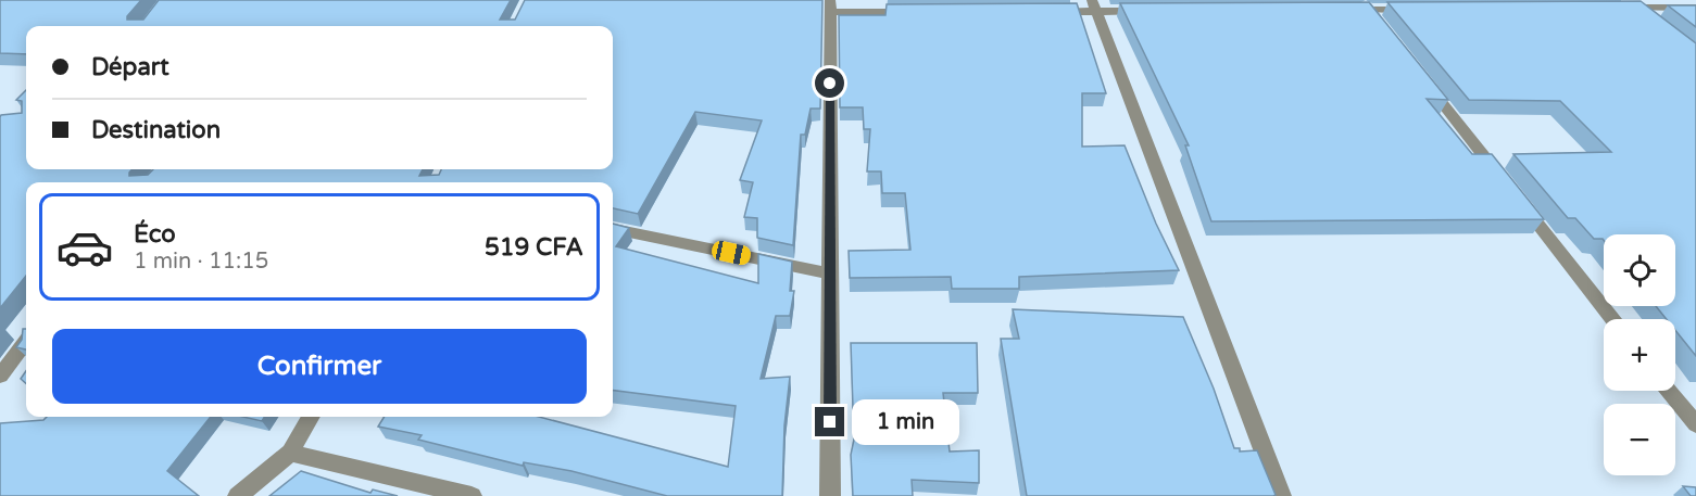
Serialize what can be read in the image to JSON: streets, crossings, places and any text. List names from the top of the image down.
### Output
{
  "page": {
    "banner": ["Départ", "Destination"],
    "list": [
      {
        "name": "Éco",
        "note": "1 min · 11:15",
        "value": "519 CFA"
      }
    ],
    "map_buttons": ["+", "−"],
    "buttons": "Confirmer",
    "bubble": "1 min"
  }
}
